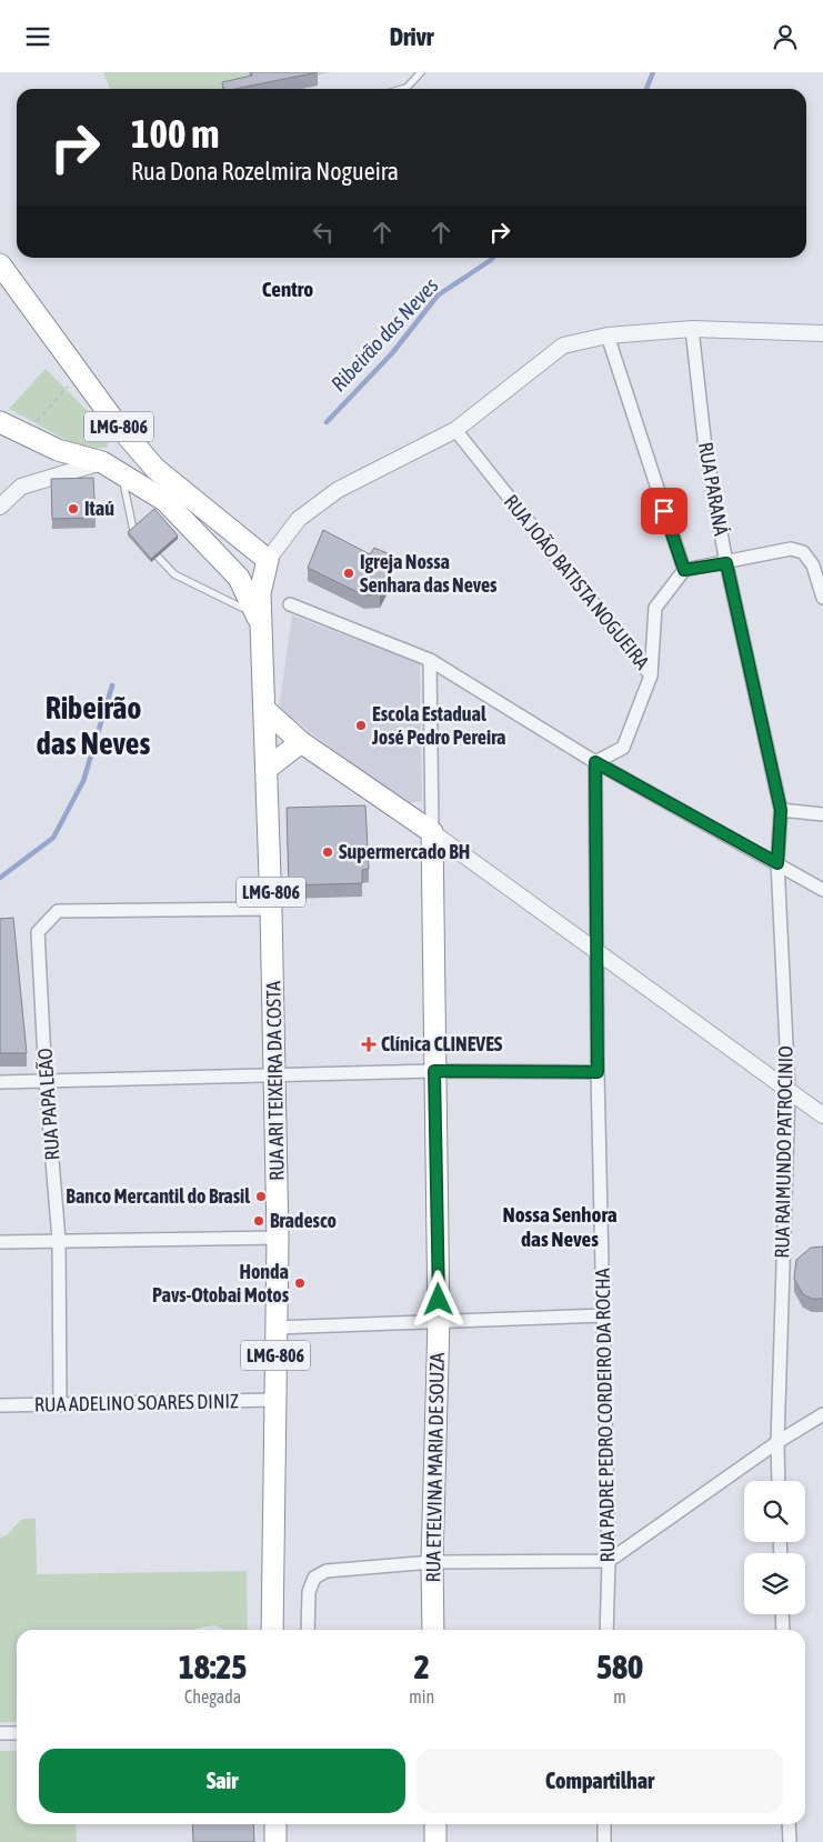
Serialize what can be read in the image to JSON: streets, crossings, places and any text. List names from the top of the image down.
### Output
{
  "streets": {
    "highway": ["LMG-806", "RUA ARI TEIXEIRA DA COSTA", "RUA ETELVINA MARIA DE SOUZA"],
    "street": [
      "RUA PARANÁ",
      "RUA JOÃO BATISTA NOGUEIRA",
      "RUA PAPA LEÃO",
      "RUA RAIMUNDO PATROCINIO",
      "RUA ADELINO SOARES DINIZ",
      "RUA PADRE PEDRO CORDEIRO DA ROCHA"
    ]
  },
  "crossings": [
    ["LMG-806", "RUA ARI TEIXEIRA DA COSTA"],
    ["RUA PARANÁ", "RUA RAIMUNDO PATROCINIO"],
    ["RUA JOÃO BATISTA NOGUEIRA", "RUA PADRE PEDRO CORDEIRO DA ROCHA"],
    ["RUA ARI TEIXEIRA DA COSTA", "RUA PAPA LEÃO"],
    ["RUA ARI TEIXEIRA DA COSTA", "RUA ADELINO SOARES DINIZ"],
    ["RUA PAPA LEÃO", "RUA ADELINO SOARES DINIZ"]
  ],
  "districts": ["Centro", "Ribeirão das Neves", "Nossa Senhora das Neves"],
  "water": ["Ribeirão das Neves"],
  "places": {
    "other": [
      "Itaú",
      "Igreja Nossa Senhara das Neves",
      "Escola Estadual José Pedro Pereira",
      "Supermercado BH",
      "Banco Mercantil do Brasil",
      "Bradesco",
      "Honda Pavs-Otobai Motos"
    ],
    "health": ["Clínica CLINEVES"]
  },
  "page": {
    "header": "Drivr",
    "turn": ["100 m", "Rua Dona Rozelmira Nogueira"],
    "eta": [
      "18:25",
      "Chegada",
      "2",
      "min",
      "580",
      "m"
    ],
    "buttons": ["Sair", "Compartilhar"]
  }
}
